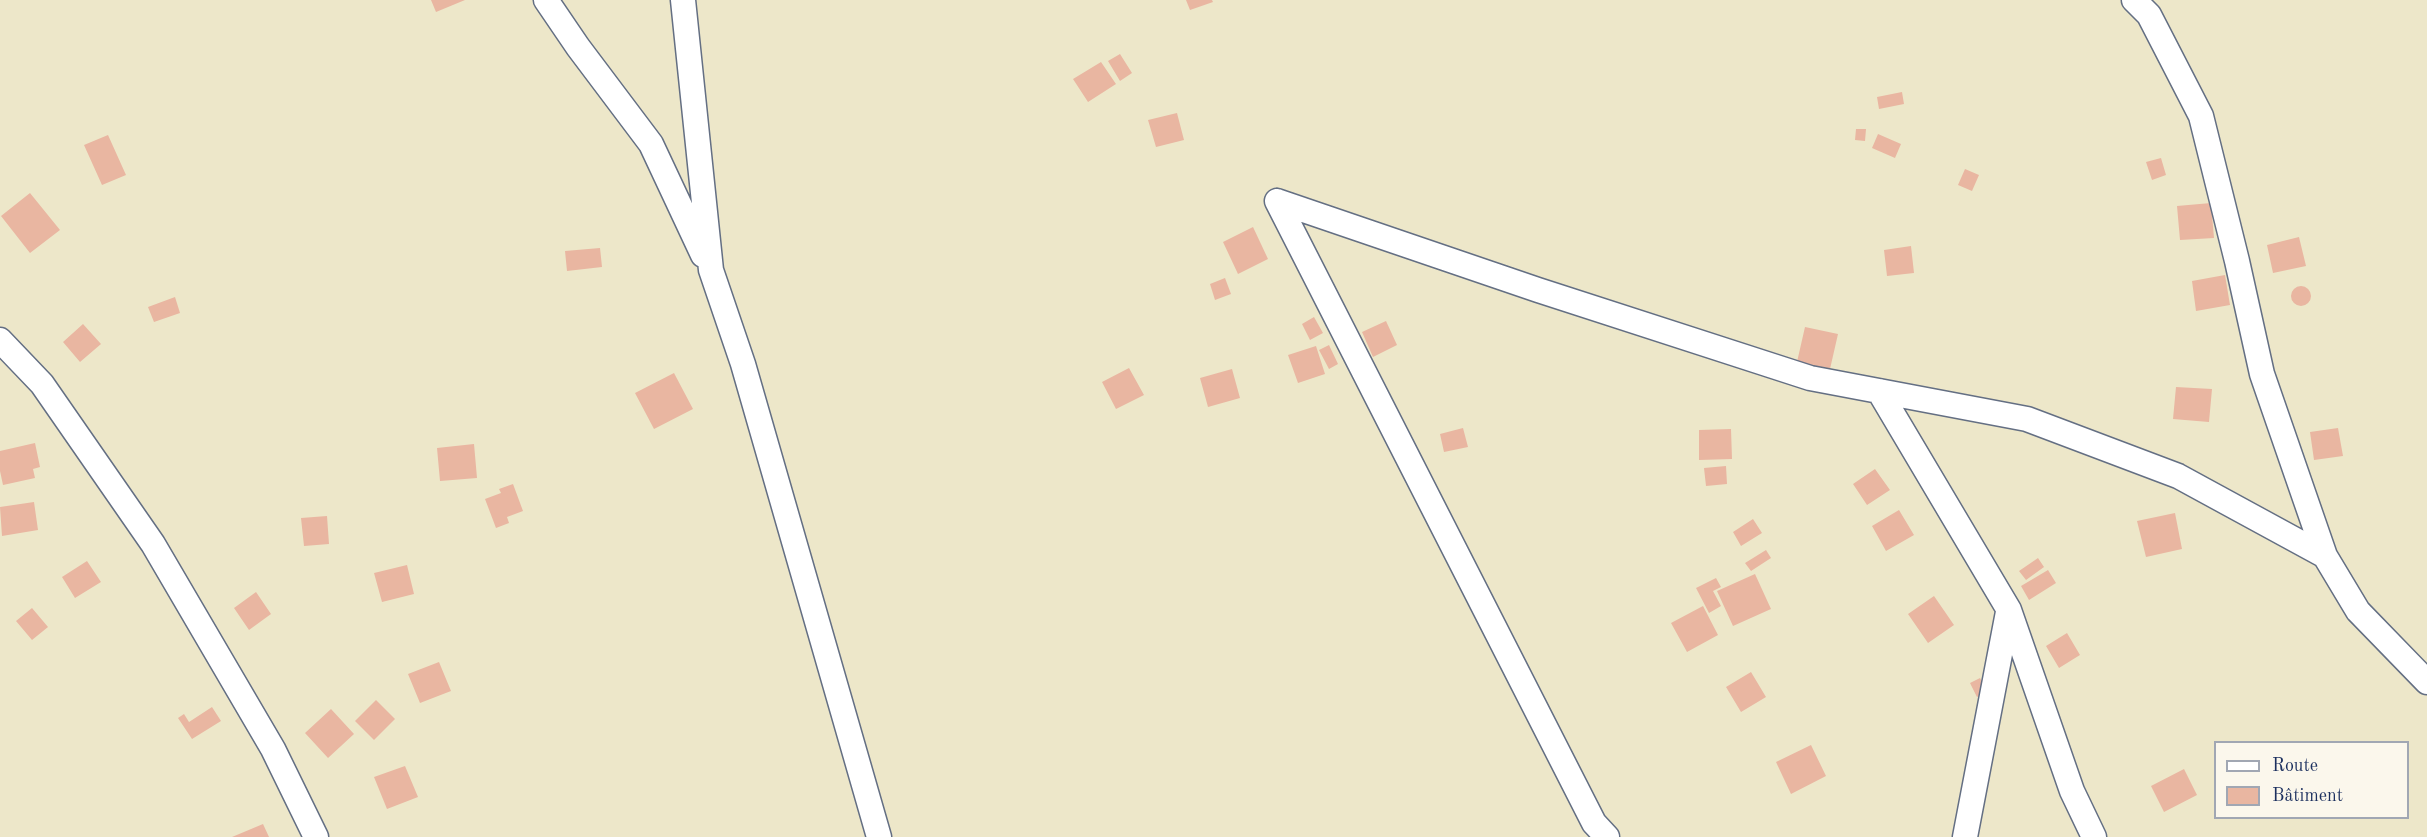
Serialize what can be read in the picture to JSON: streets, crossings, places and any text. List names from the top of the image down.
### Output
{
  "legend": ["Route", "Bâtiment"]
}
